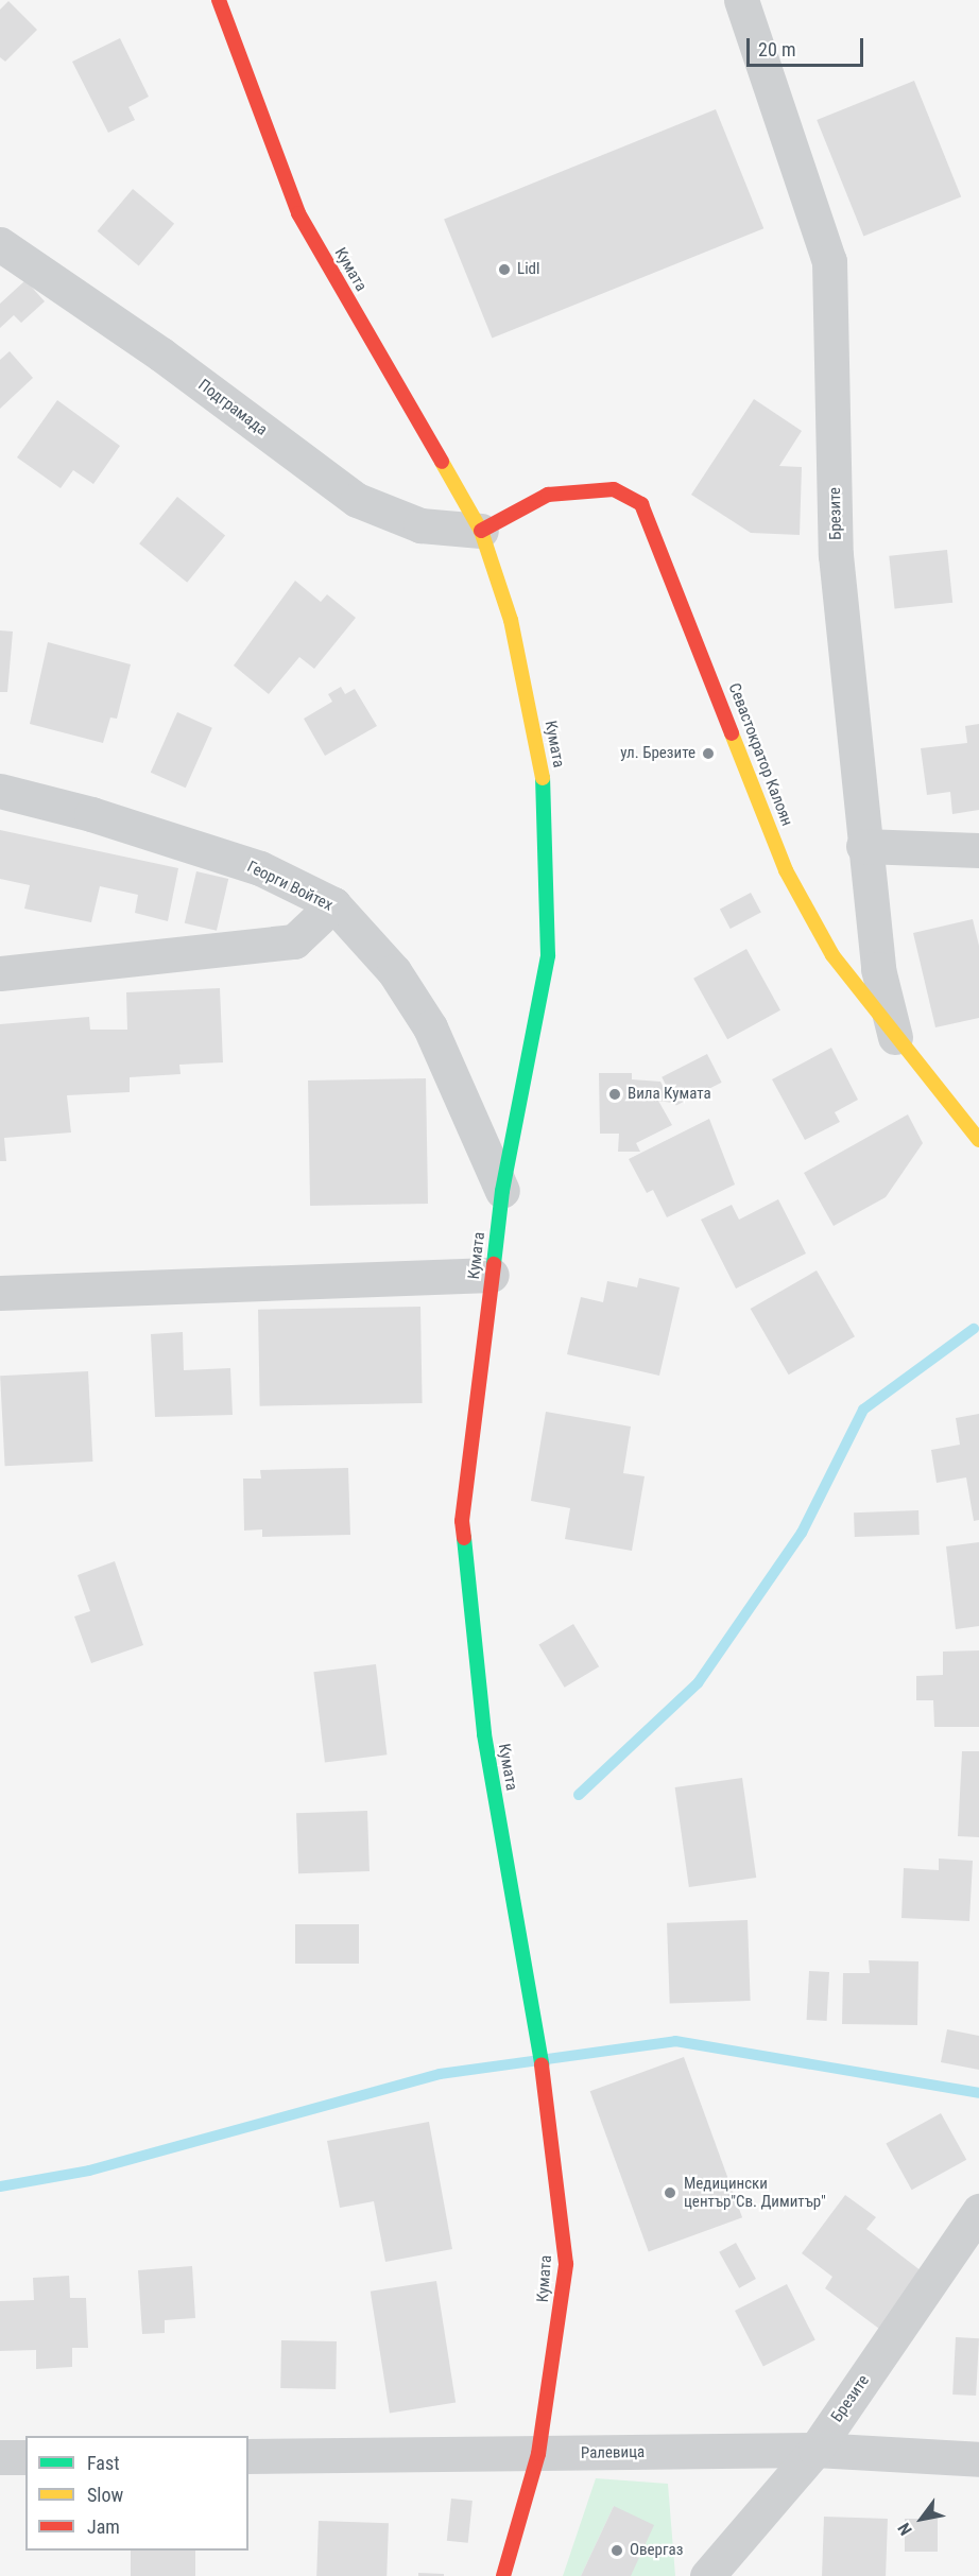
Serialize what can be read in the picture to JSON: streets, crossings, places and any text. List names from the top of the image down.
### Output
{
  "streets": {
    "main road": ["Кумата", "Севастократор Калоян"],
    "street": [
      "Подграмада",
      "Брезите",
      "Георги Войтех",
      "Ралевица"
    ]
  },
  "crossings": [
    ["Кумата", "Подграмада"],
    ["Кумата", "Севастократор Калоян"],
    ["Кумата", "Георги Войтех"],
    ["Кумата", "Ралевица"],
    ["Подграмада", "Севастократор Калоян"],
    ["Брезите", "Севастократор Калоян"],
    ["Брезите", "Ралевица"]
  ],
  "places": [
    "Lidl",
    "ул. Брезите",
    "Вила Кумата",
    "Медицински център\"Св. Димитър\"",
    "Овергаз"
  ],
  "legend": ["Fast", "Slow", "Jam"],
  "scale_bar": "20 m",
  "north": "bottom left"
}
